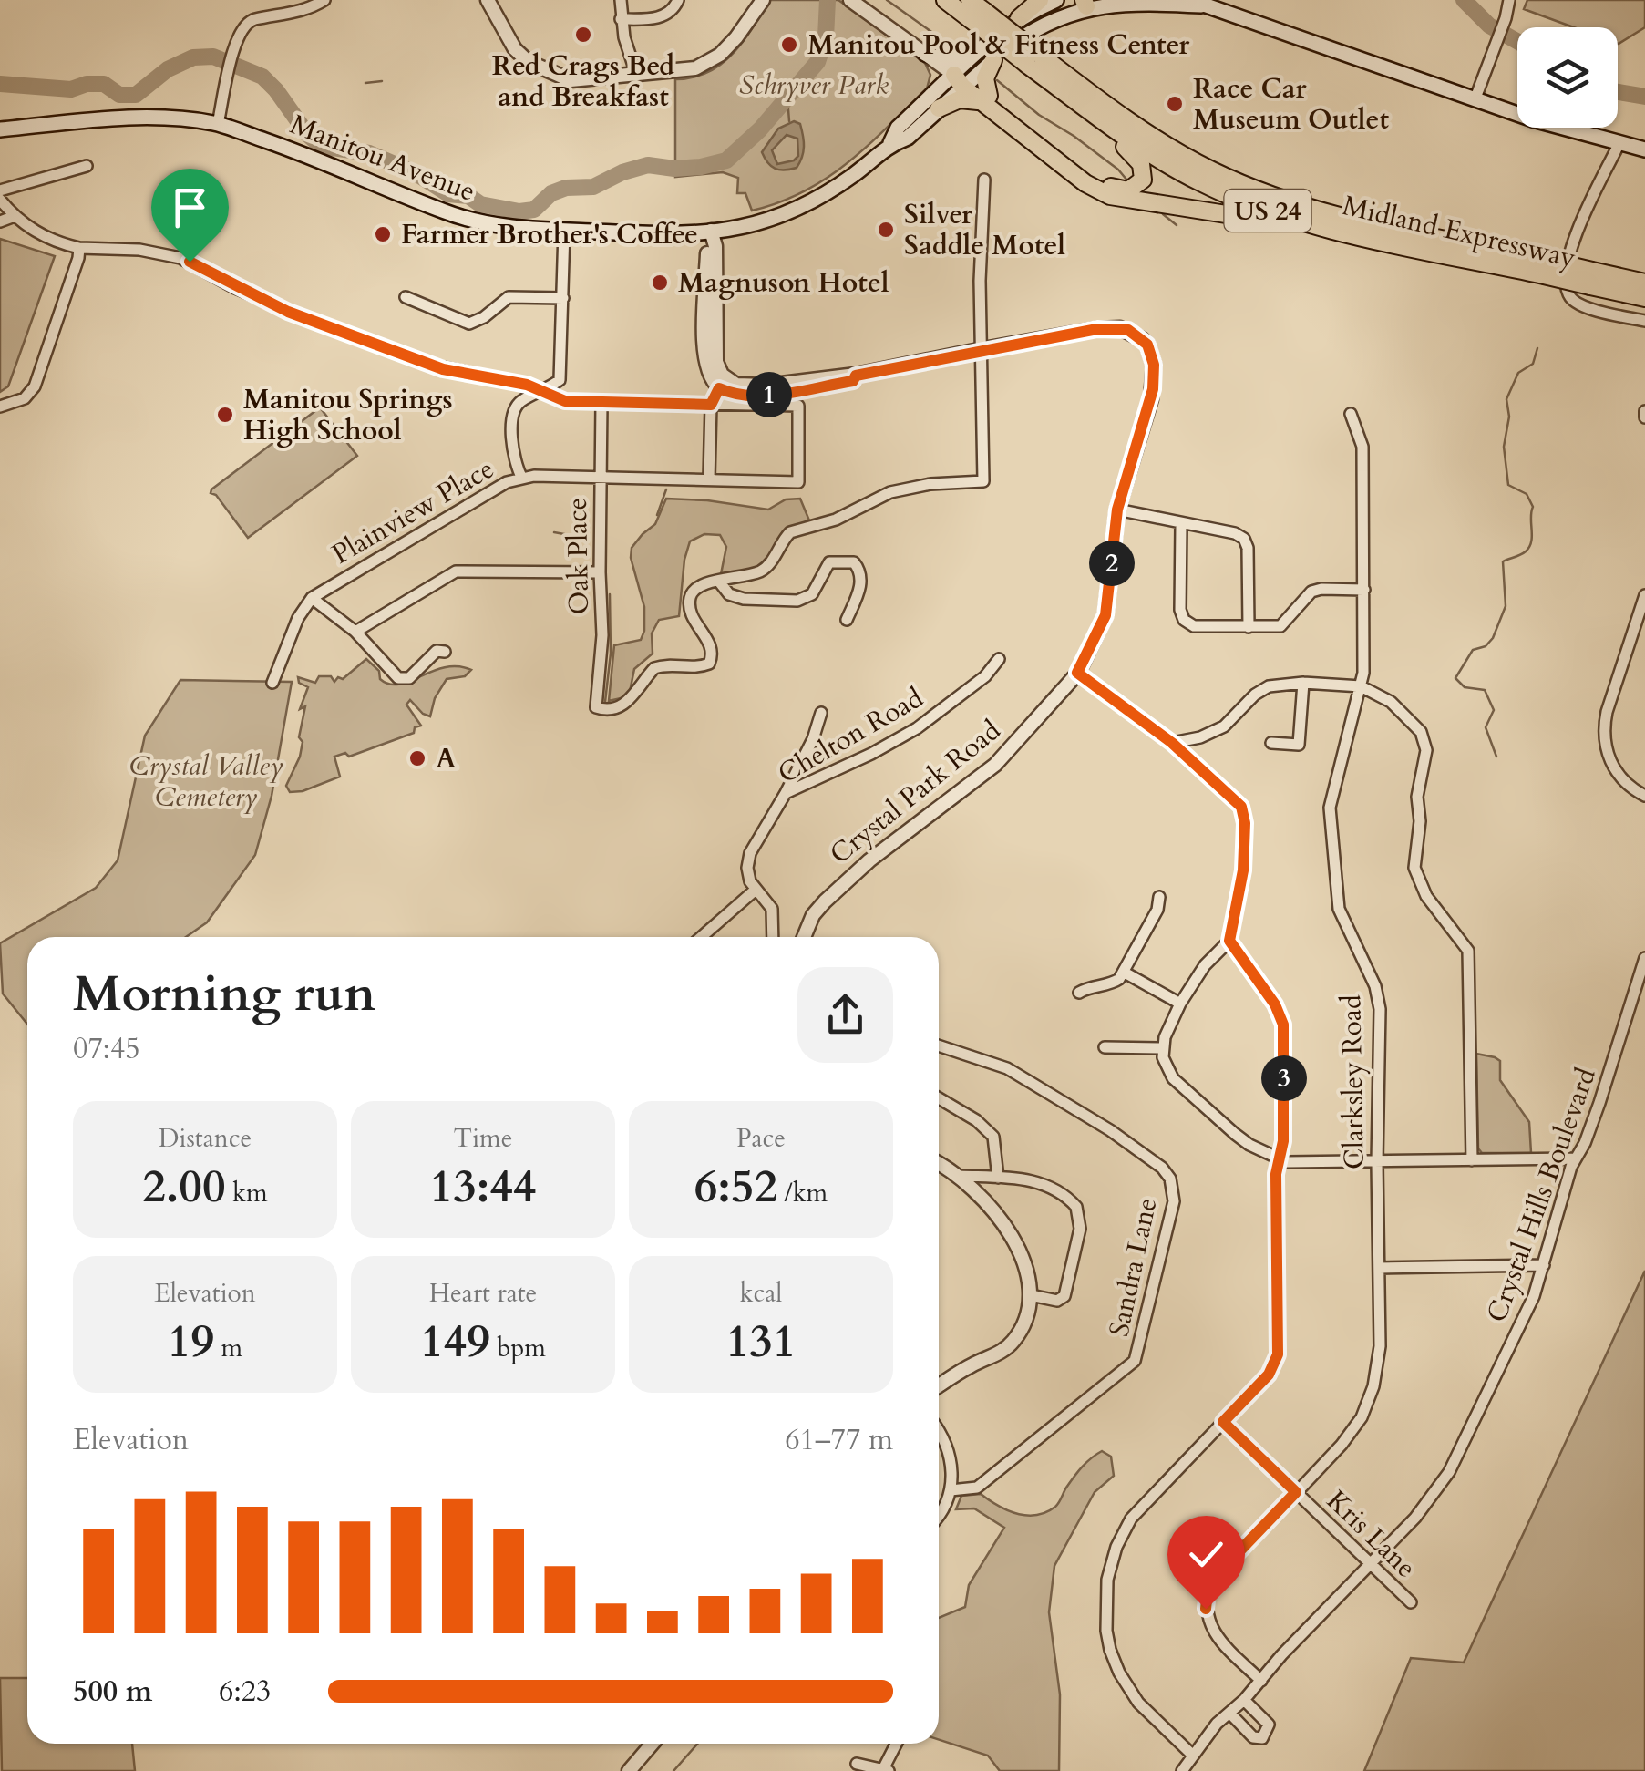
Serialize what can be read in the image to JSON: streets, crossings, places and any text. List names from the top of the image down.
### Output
{
  "streets": {
    "highway": ["US 24", "Midland Expressway"],
    "main road": ["Manitou Avenue"],
    "street": [
      "Plainview Place",
      "Oak Place",
      "Chelton Road",
      "Crystal Park Road",
      "Clarksley Road",
      "Crystal Hills Boulevard",
      "Sandra Lane",
      "Kris Lane"
    ]
  },
  "crossings": [
    ["Plainview Place", "Oak Place"],
    ["Clarksley Road", "Crystal Hills Boulevard"],
    ["Clarksley Road", "Kris Lane"],
    ["Crystal Hills Boulevard", "Kris Lane"]
  ],
  "parks": ["Schryver Park", "Crystal Valley Cemetery"],
  "places": [
    "Red Crags Bed and Breakfast",
    "Manitou Pool & Fitness Center",
    "Race Car Museum Outlet",
    "Silver Saddle Motel",
    "Farmer Brother's Coffee",
    "Magnuson Hotel",
    "Manitou Springs High School",
    "A"
  ],
  "page": {
    "pins": ["1", "2", "3"],
    "heading": ["Morning run", "07:45"],
    "stats": [
      ["Distance", "2.00 km"],
      ["Time", "13:44"],
      ["Pace", "6:52 /km"],
      ["Elevation", "19 m"],
      ["Heart rate", "149 bpm"],
      ["kcal", "131"]
    ],
    "chart": ["Elevation", "61–77 m"],
    "list": [
      {
        "name": "500 m",
        "note": "6:23"
      }
    ]
  }
}
